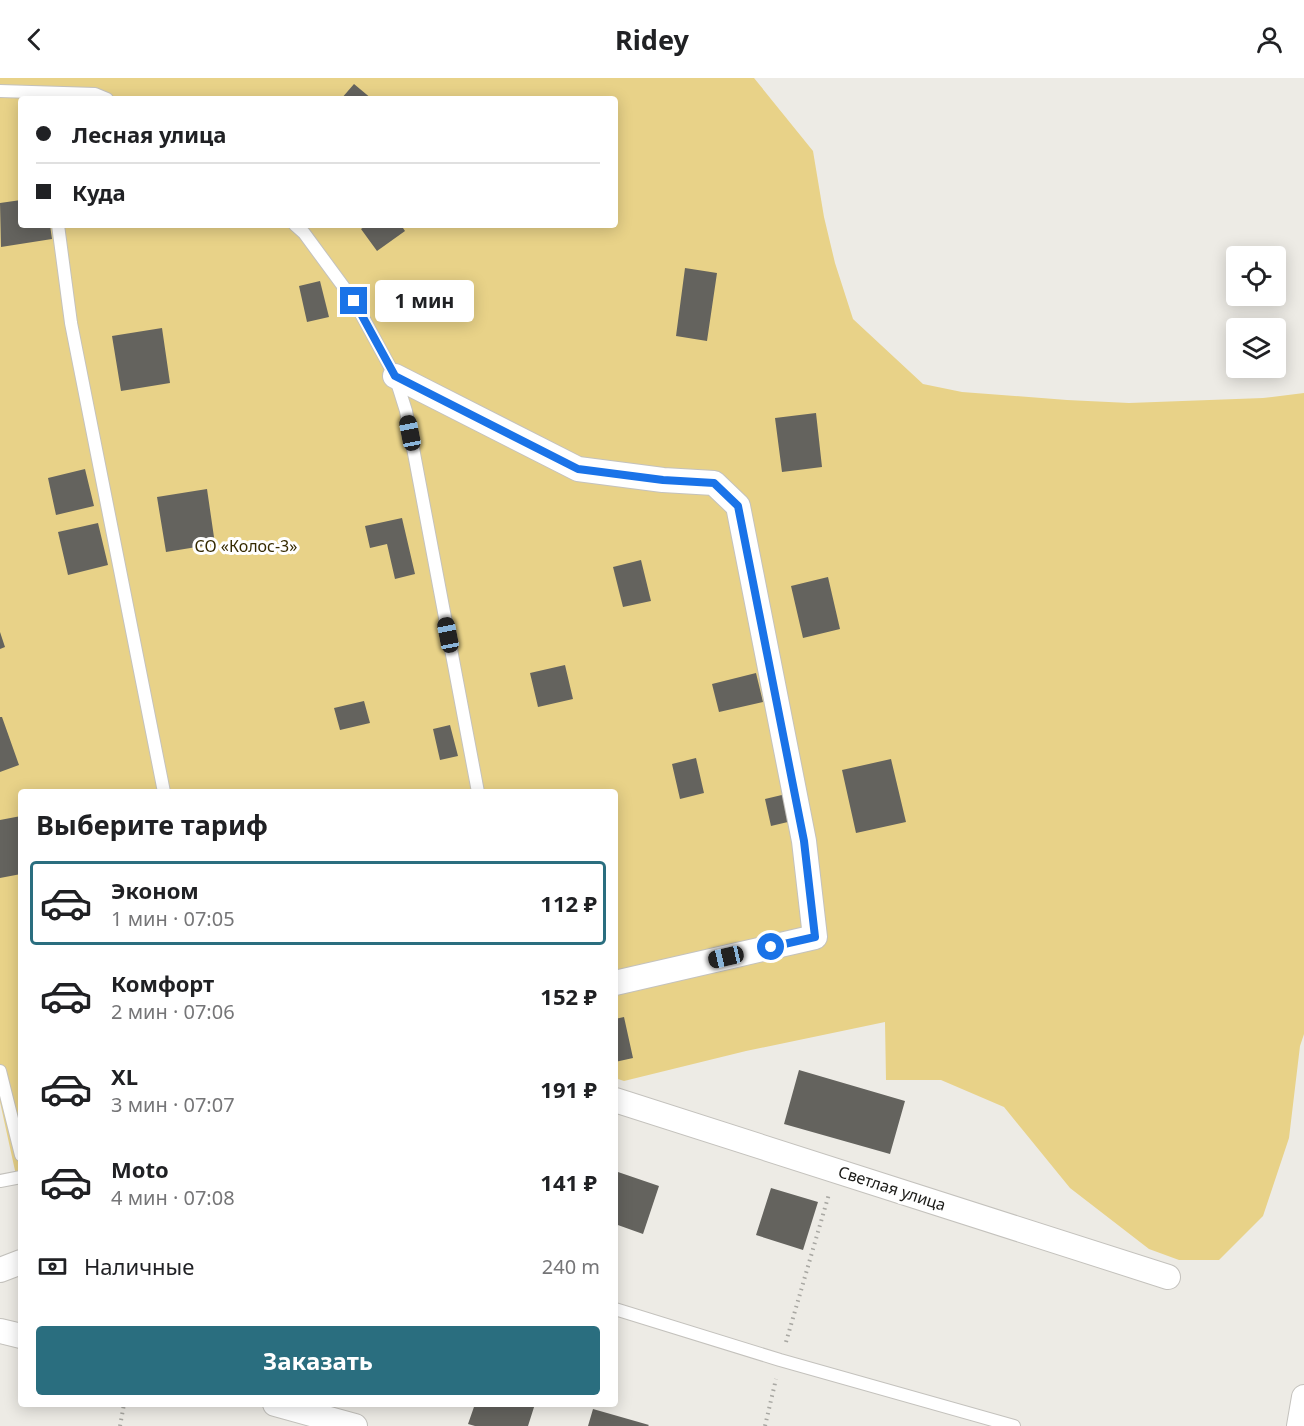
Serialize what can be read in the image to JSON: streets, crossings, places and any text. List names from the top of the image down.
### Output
{
  "streets": {
    "street": ["Светлая улица"]
  },
  "parks": ["СО «Колос-3»"],
  "page": {
    "header": "Ridey",
    "banner": ["Лесная улица", "Куда"],
    "bubble": "1 мин",
    "heading": "Выберите тариф",
    "list": [
      {
        "name": "Эконом",
        "note": "1 мин · 07:05",
        "value": "112 ₽"
      },
      {
        "name": "Комфорт",
        "note": "2 мин · 07:06",
        "value": "152 ₽"
      },
      {
        "name": "XL",
        "note": "3 мин · 07:07",
        "value": "191 ₽"
      },
      {
        "name": "Moto",
        "note": "4 мин · 07:08",
        "value": "141 ₽"
      }
    ],
    "pay": ["Наличные", "240 m"],
    "buttons": "Заказать"
  }
}
